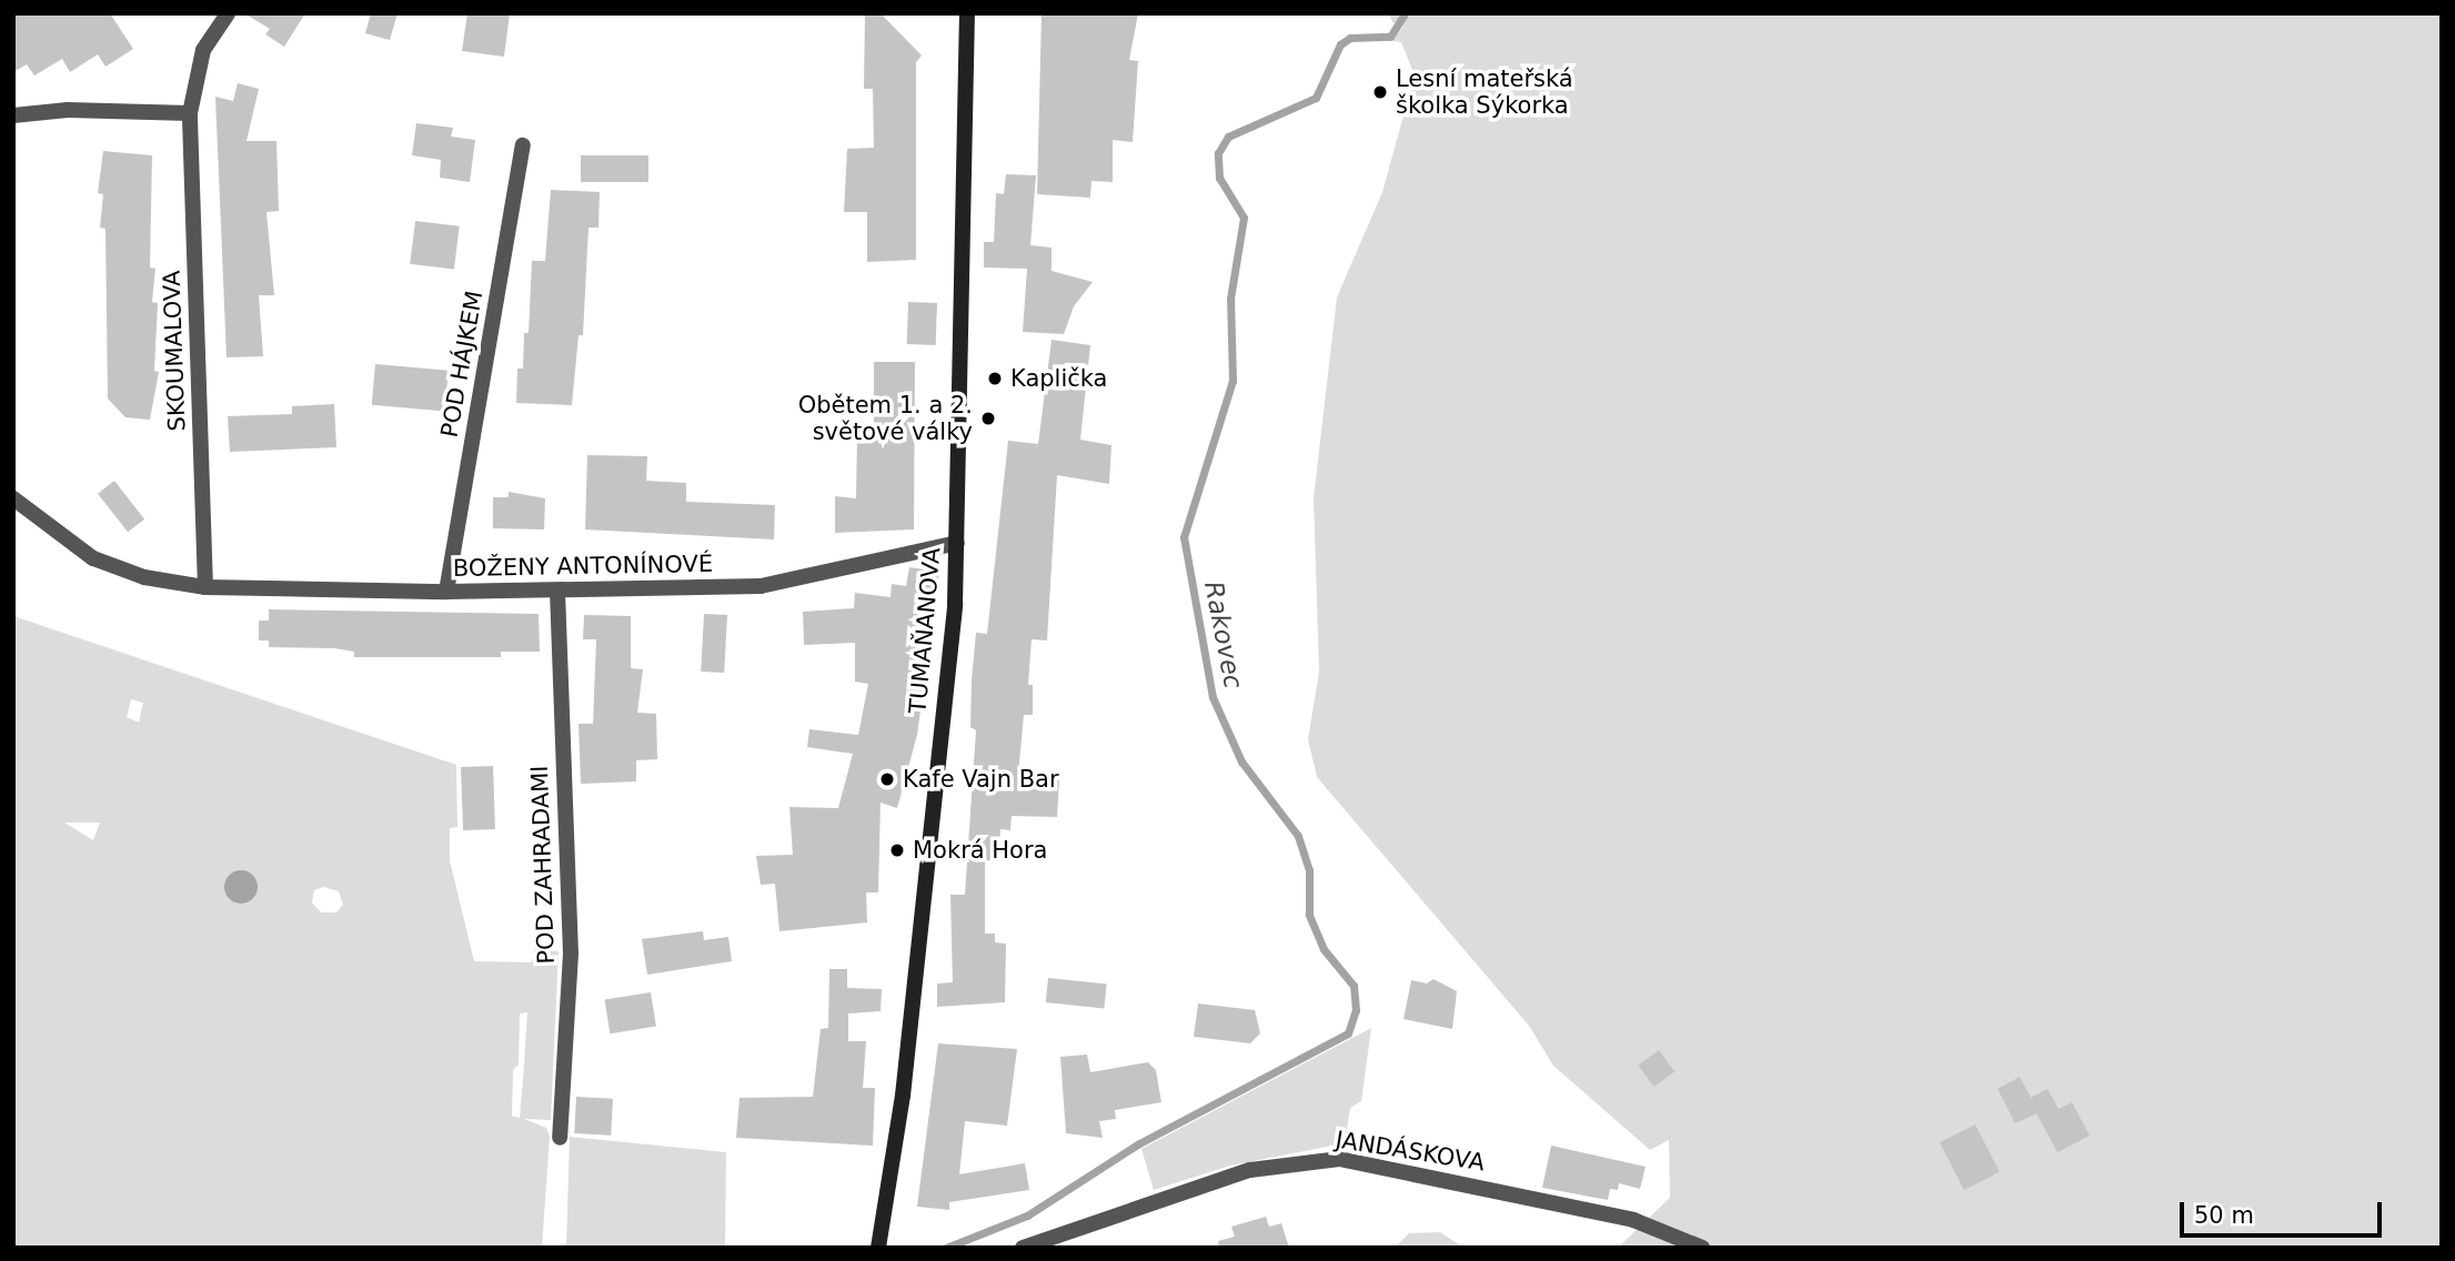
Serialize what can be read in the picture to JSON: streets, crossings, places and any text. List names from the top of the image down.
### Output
{
  "streets": {
    "street": [
      "SKOUMALOVA",
      "POD HÁJKEM",
      "BOŽENY ANTONÍNOVÉ",
      "TUMAŇANOVA",
      "POD ZAHRADAMI",
      "JANDÁSKOVA"
    ]
  },
  "crossings": [
    ["SKOUMALOVA", "BOŽENY ANTONÍNOVÉ"],
    ["POD HÁJKEM", "BOŽENY ANTONÍNOVÉ"],
    ["BOŽENY ANTONÍNOVÉ", "TUMAŇANOVA"],
    ["BOŽENY ANTONÍNOVÉ", "POD ZAHRADAMI"]
  ],
  "water": ["Rakovec"],
  "places": [
    "Lesní mateřská školka Sýkorka",
    "Kaplička",
    "Obětem 1. a 2. světové války",
    "Kafe Vajn Bar",
    "Mokrá Hora"
  ],
  "scale_bar": "50 m"
}
